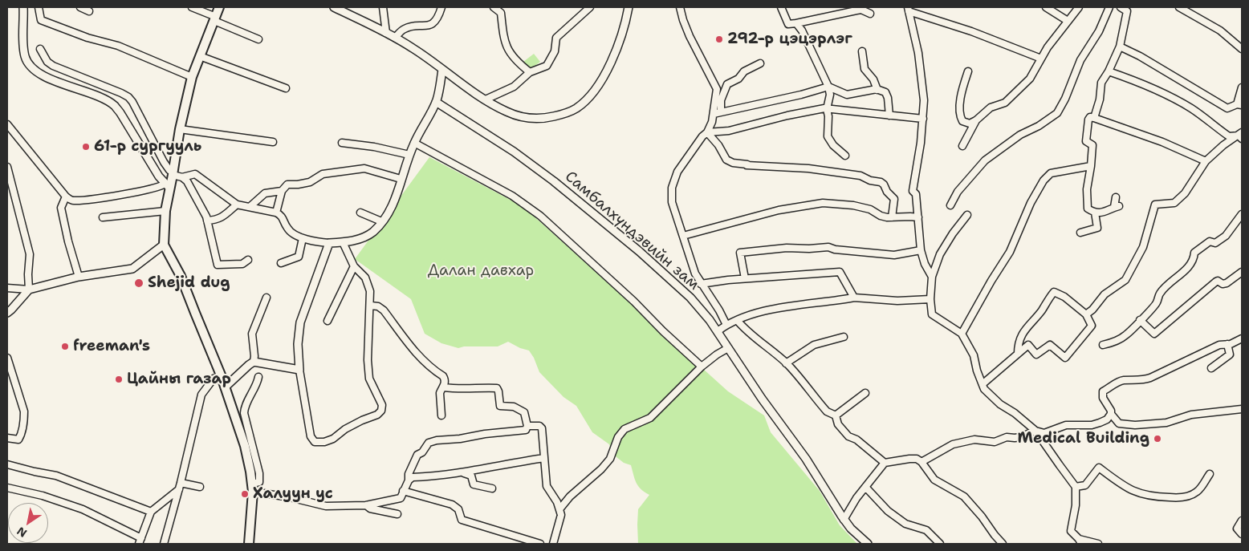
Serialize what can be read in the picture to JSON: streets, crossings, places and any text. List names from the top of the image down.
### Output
{
  "streets": {
    "street": ["Самбалхүндэвийн зам"]
  },
  "parks": ["Далан давхар"],
  "places": [
    "292-р цэцэрлэг",
    "61-р сургууль",
    "Shejid dug",
    "freeman's",
    "Цайны газар",
    "Medical Building",
    "Халуун ус"
  ],
  "north": "bottom left"
}
